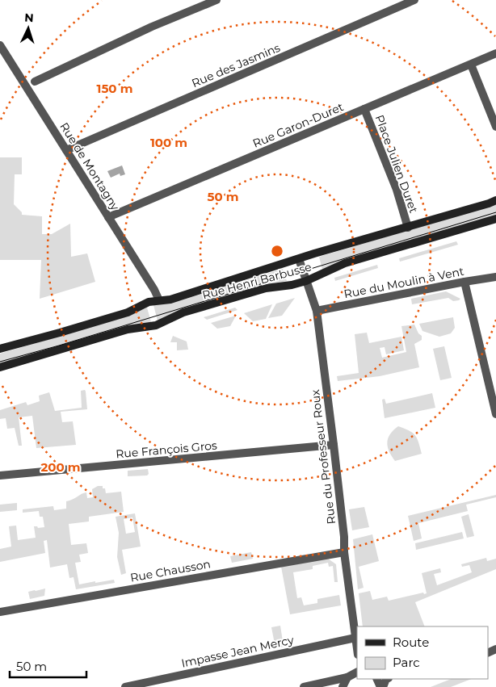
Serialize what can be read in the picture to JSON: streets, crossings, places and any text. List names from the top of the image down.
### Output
{
  "streets": {
    "street": [
      "Rue des Jasmins",
      "Rue Garon-Duret",
      "Place Julien Duret",
      "Rue de Montagny",
      "Rue Henri Barbusse",
      "Rue du Moulin à Vent",
      "Rue François Gros",
      "Rue du Professeur Roux",
      "Rue Chausson",
      "Impasse Jean Mercy"
    ]
  },
  "crossings": [
    ["Rue des Jasmins", "Rue de Montagny"],
    ["Rue Garon-Duret", "Place Julien Duret"],
    ["Rue Garon-Duret", "Rue de Montagny"],
    ["Place Julien Duret", "Rue Henri Barbusse"],
    ["Rue de Montagny", "Rue Henri Barbusse"],
    ["Rue Henri Barbusse", "Rue du Professeur Roux"],
    ["Rue du Moulin à Vent", "Rue du Professeur Roux"],
    ["Rue François Gros", "Rue du Professeur Roux"],
    ["Rue du Professeur Roux", "Rue Chausson"],
    ["Rue du Professeur Roux", "Impasse Jean Mercy"]
  ],
  "legend": ["Route", "Parc"],
  "scale_bar": "50 m",
  "north": "top",
  "rings": [
    "150 m",
    "100 m",
    "50 m",
    "200 m"
  ]
}
